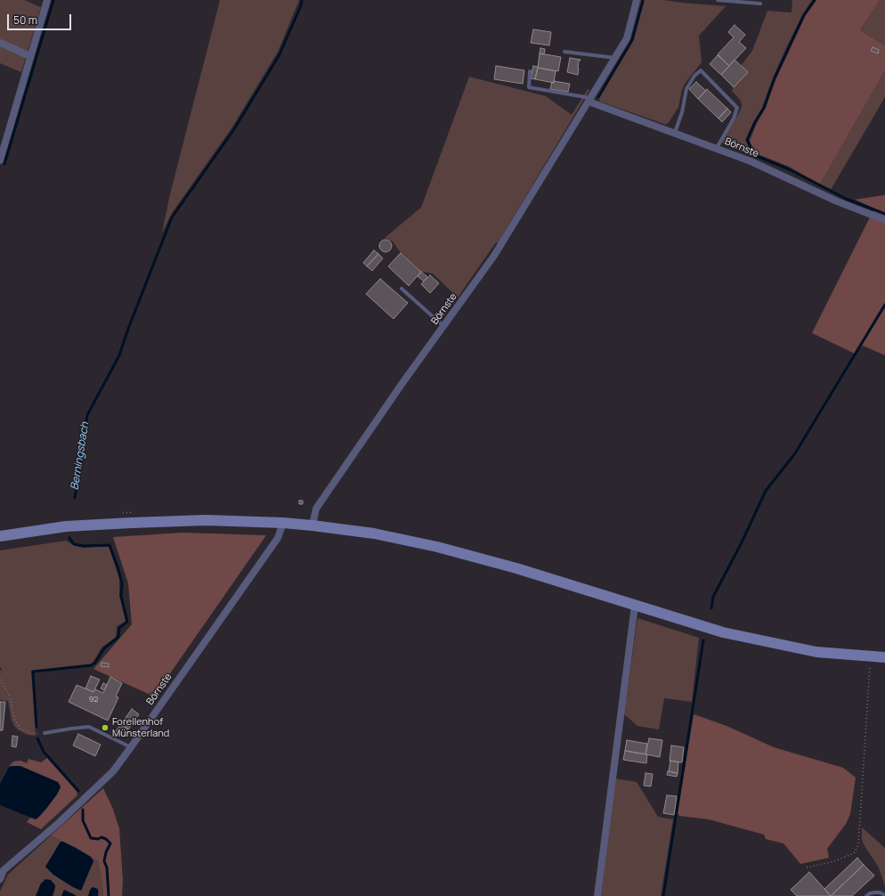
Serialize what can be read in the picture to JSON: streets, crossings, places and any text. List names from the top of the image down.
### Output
{
  "streets": {
    "street": ["Börnste"]
  },
  "water": ["Berningsbach"],
  "places": ["Forellenhof Münsterland"],
  "house_numbers": ["92"],
  "scale_bar": "50 m"
}
